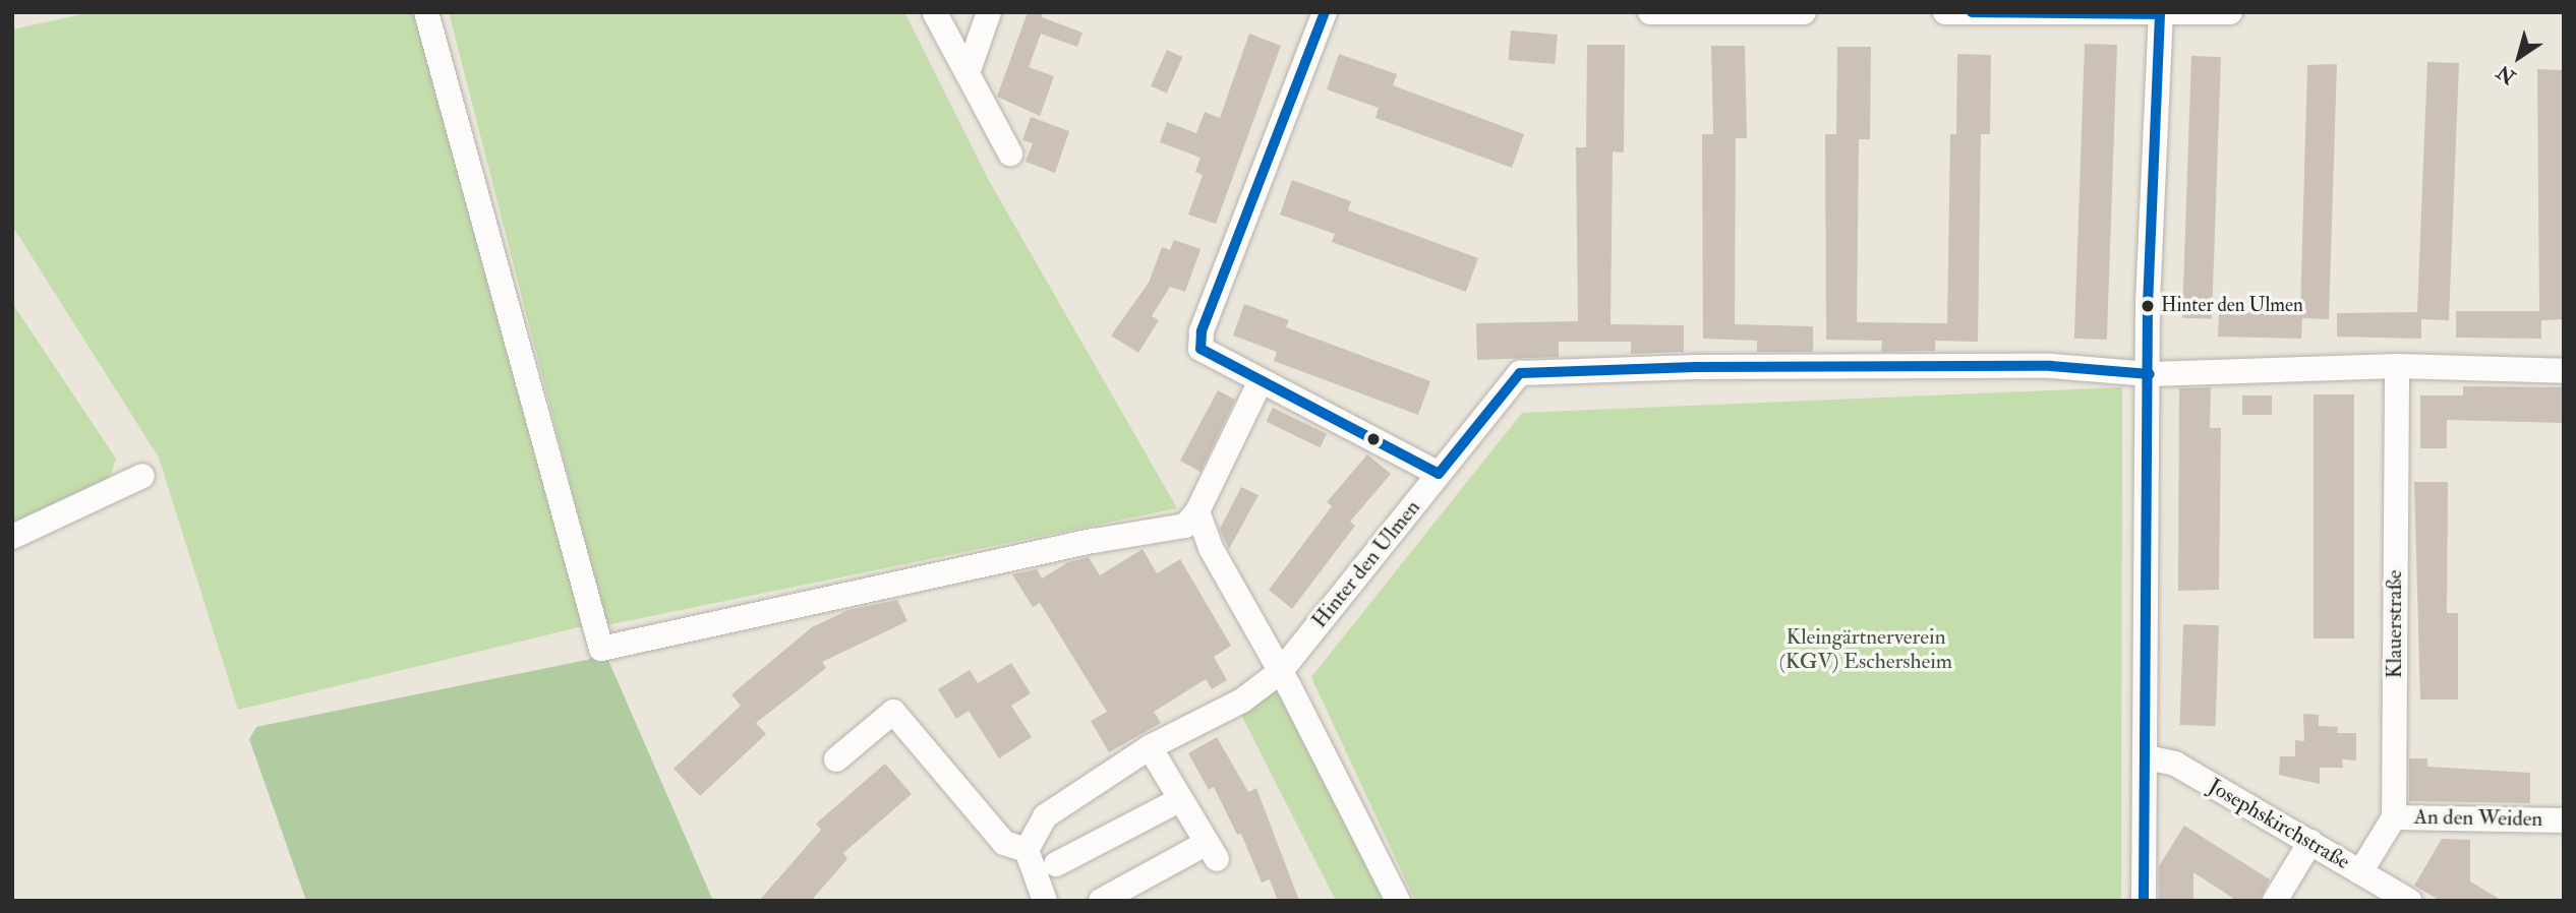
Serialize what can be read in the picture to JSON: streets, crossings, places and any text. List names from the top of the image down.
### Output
{
  "streets": {
    "street": [
      "Hinter den Ulmen",
      "Klauerstraße",
      "An den Weiden",
      "Josephskirchstraße"
    ]
  },
  "crossings": [
    ["Hinter den Ulmen", "Klauerstraße"],
    ["Klauerstraße", "An den Weiden"]
  ],
  "parks": ["Kleingärtnerverein (KGV) Eschersheim"],
  "places": ["Hinter den Ulmen"],
  "north": "bottom left"
}
